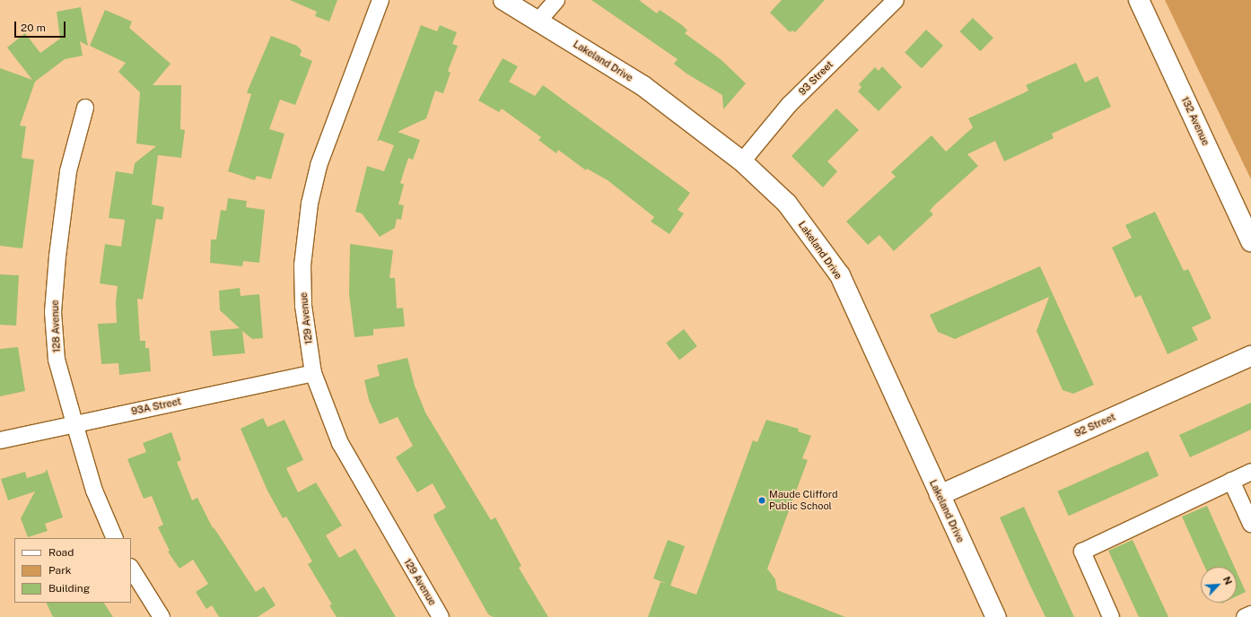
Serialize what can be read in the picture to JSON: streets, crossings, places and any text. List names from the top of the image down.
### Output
{
  "streets": {
    "street": [
      "Lakeland Drive",
      "93 Street",
      "132 Avenue",
      "129 Avenue",
      "128 Avenue",
      "93A Street",
      "92 Street"
    ]
  },
  "crossings": [
    ["Lakeland Drive", "93 Street"],
    ["Lakeland Drive", "92 Street"],
    ["129 Avenue", "93A Street"],
    ["128 Avenue", "93A Street"]
  ],
  "places": ["Maude Clifford Public School"],
  "legend": ["Road", "Park", "Building"],
  "scale_bar": "20 m",
  "north": "top right"
}
